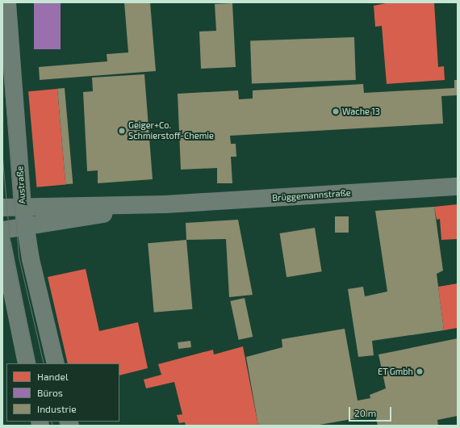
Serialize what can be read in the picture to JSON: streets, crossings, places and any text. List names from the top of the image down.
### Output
{
  "streets": {
    "street": ["Austraße", "Brüggemannstraße"]
  },
  "crossings": [
    ["Austraße", "Brüggemannstraße"]
  ],
  "places": ["Wache 13", "Geiger+Co. Schmierstoff-Chemie", "ET Gmbh"],
  "legend": ["Handel", "Büros", "Industrie"],
  "scale_bar": "20 m"
}
